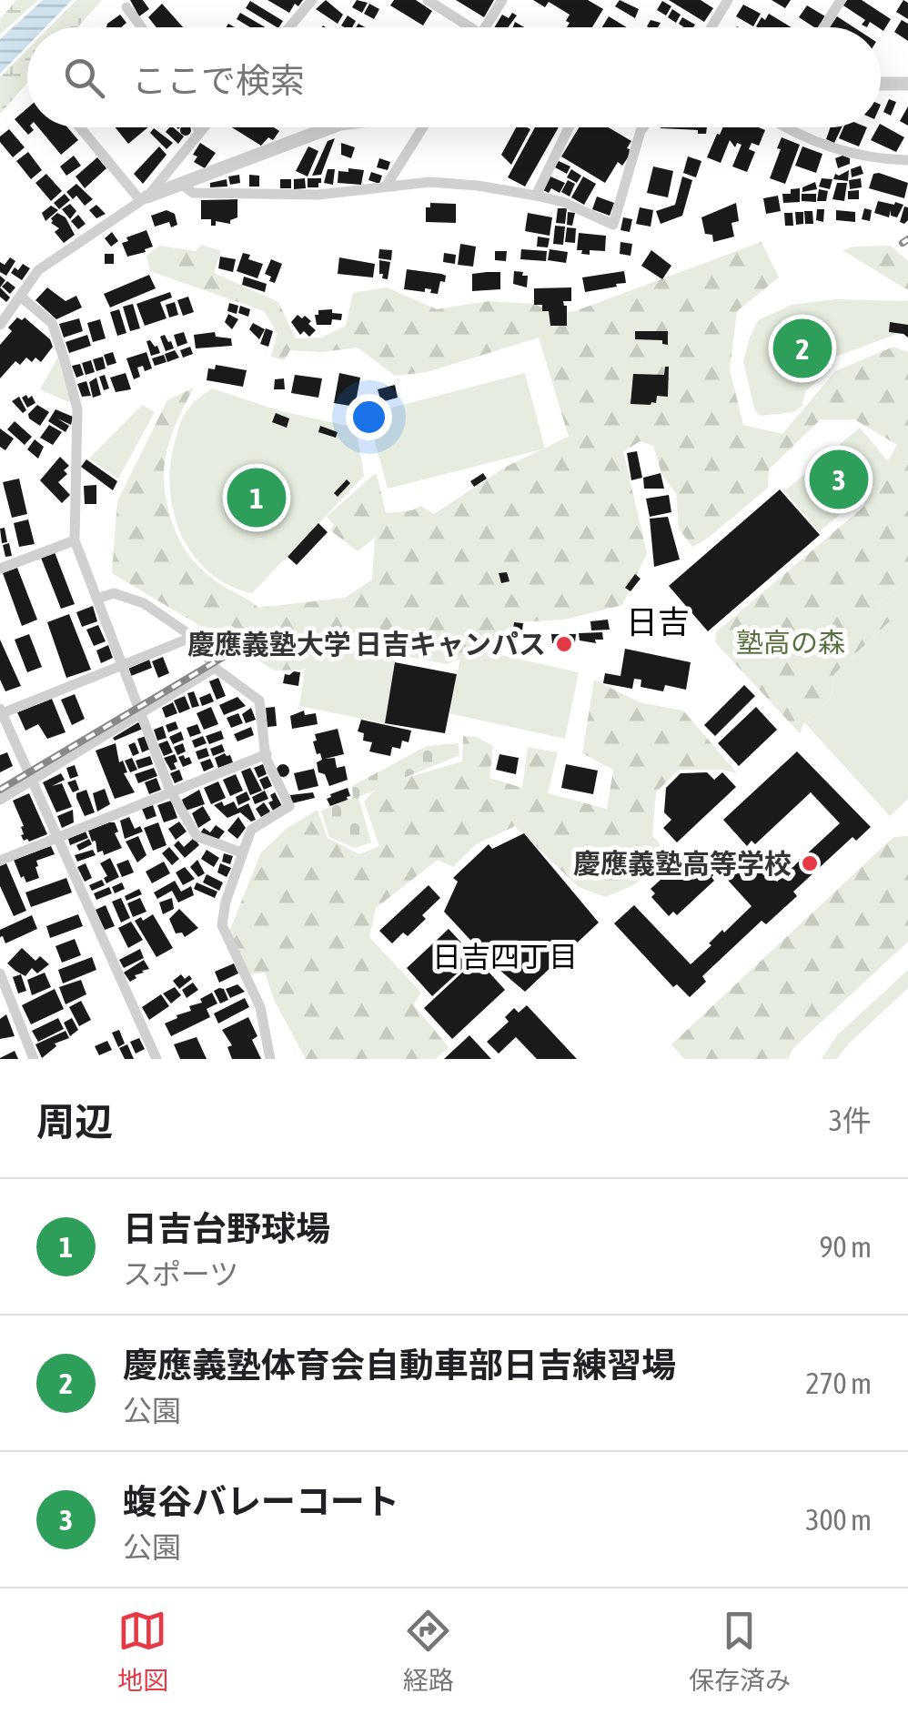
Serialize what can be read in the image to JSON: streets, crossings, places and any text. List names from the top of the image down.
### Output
{
  "districts": ["日吉", "日吉四丁目"],
  "parks": ["塾高の森"],
  "places": ["慶應義塾大学 日吉キャンパス", "慶應義塾高等学校"],
  "page": {
    "search": "ここで検索",
    "pins": ["2", "3", "1"],
    "heading": ["周辺", "3件"],
    "list": [
      {
        "mark": "1",
        "name": "日吉台野球場",
        "note": "スポーツ",
        "value": "90 m"
      },
      {
        "mark": "2",
        "name": "慶應義塾体育会自動車部日吉練習場",
        "note": "公園",
        "value": "270 m"
      },
      {
        "mark": "3",
        "name": "蝮谷バレーコート",
        "note": "公園",
        "value": "300 m"
      }
    ],
    "nav": ["地図", "経路", "保存済み"]
  }
}
